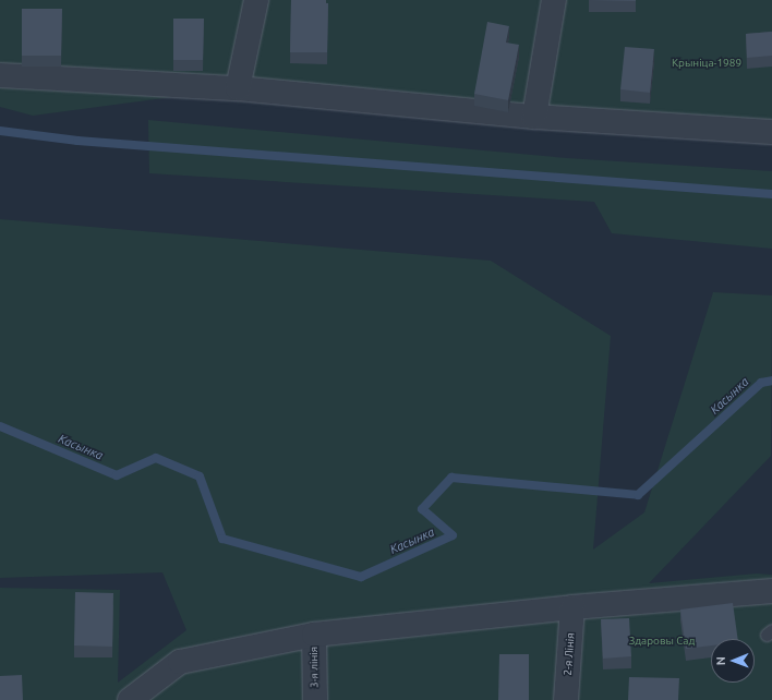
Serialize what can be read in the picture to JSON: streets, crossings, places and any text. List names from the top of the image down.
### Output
{
  "streets": {
    "street": ["2-я Лінія", "3-я лінія"]
  },
  "water": ["Касынка"],
  "parks": ["Крыніца-1989", "Здаровы Сад"],
  "north": "left"
}
